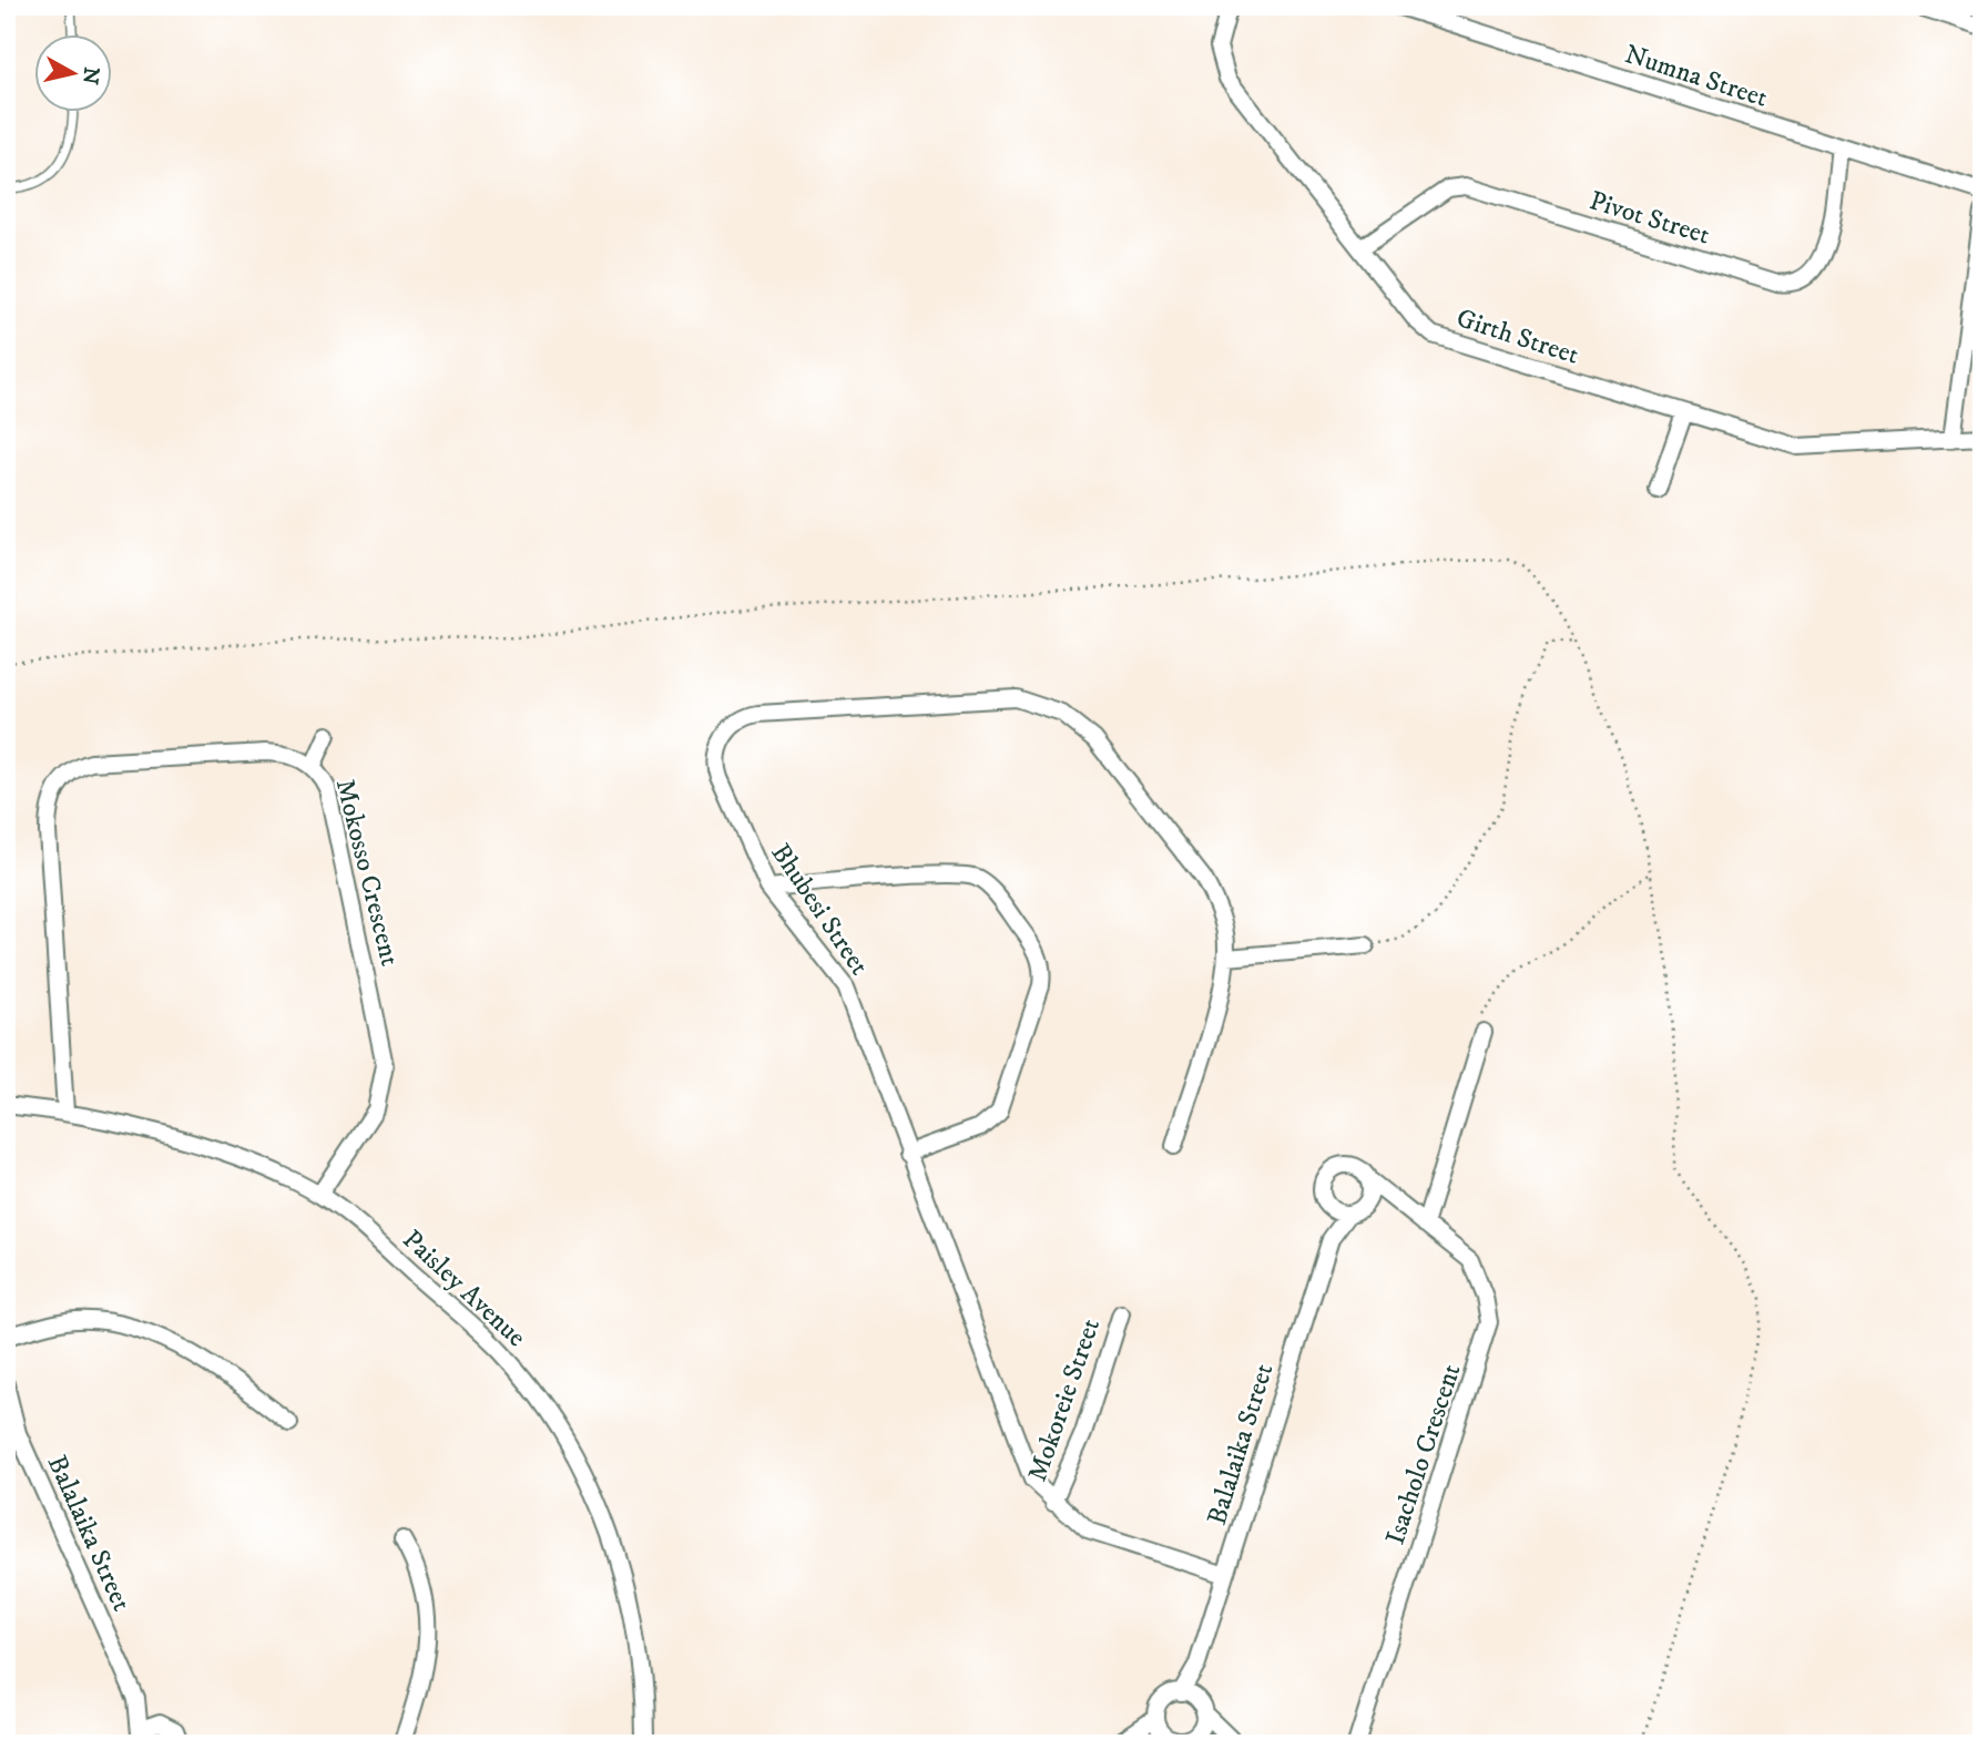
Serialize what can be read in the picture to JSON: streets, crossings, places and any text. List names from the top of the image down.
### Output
{
  "streets": {
    "street": [
      "Numna Street",
      "Pivot Street",
      "Girth Street",
      "Mokosso Crescent",
      "Bhubesi Street",
      "Paisley Avenue",
      "Mokoreie Street",
      "Balalaika Street",
      "Isacholo Crescent"
    ]
  },
  "crossings": [
    ["Numna Street", "Pivot Street"],
    ["Pivot Street", "Girth Street"],
    ["Mokosso Crescent", "Paisley Avenue"],
    ["Bhubesi Street", "Mokoreie Street"],
    ["Bhubesi Street", "Balalaika Street"],
    ["Balalaika Street", "Isacholo Crescent"]
  ],
  "north": "right"
}
